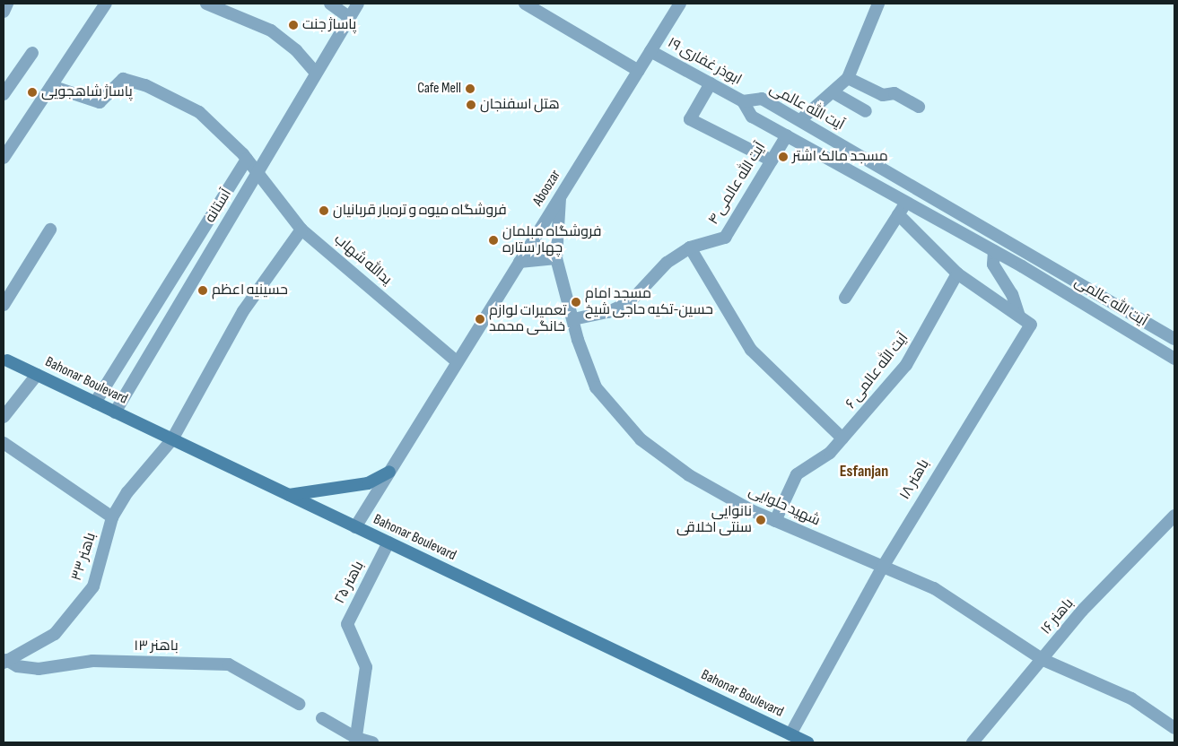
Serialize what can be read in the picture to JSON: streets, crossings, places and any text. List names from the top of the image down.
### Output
{
  "streets": {
    "main road": ["Bahonar Boulevard"],
    "street": [
      "ابوذر غفاری ۱۹",
      "آیت الله عالمی",
      "آیت الله عالمی ۴",
      "Aboozar",
      "آستانه",
      "یدالله شهاب",
      "آیت الله عالمی ۶",
      "باهنر ۱۸",
      "شهید حلوایی",
      "باهنر ۳۳",
      "باهنر ۲۵",
      "باهنر ۱۶",
      "باهنر ۱۳"
    ]
  },
  "crossings": [
    ["ابوذر غفاری ۱۹", "آیت الله عالمی"],
    ["ابوذر غفاری ۱۹", "Aboozar"],
    ["آیت الله عالمی", "آیت الله عالمی ۴"],
    ["آیت الله عالمی ۴", "شهید حلوایی"],
    ["Aboozar", "یدالله شهاب"],
    ["Aboozar", "Bahonar Boulevard"],
    ["Aboozar", "شهید حلوایی"],
    ["آستانه", "یدالله شهاب"],
    ["آستانه", "Bahonar Boulevard"],
    ["یدالله شهاب", "باهنر ۳۳"],
    ["آیت الله عالمی ۶", "باهنر ۱۸"],
    ["آیت الله عالمی ۶", "شهید حلوایی"],
    ["Bahonar Boulevard", "باهنر ۱۸"],
    ["Bahonar Boulevard", "باهنر ۳۳"],
    ["Bahonar Boulevard", "باهنر ۲۵"],
    ["باهنر ۱۸", "شهید حلوایی"],
    ["شهید حلوایی", "باهنر ۱۶"],
    ["باهنر ۳۳", "باهنر ۱۳"]
  ],
  "districts": ["Esfanjan"],
  "places": [
    "پاساژ جنت",
    "Cafe Mell",
    "پاساژ شاهجویی",
    "هتل اسفنجان",
    "مسجد مالک اشتر",
    "فروشگاه میوه و تره‌بار قربانیان",
    "فروشگاه مبلمان چهار ستاره",
    "حسینیه اعظم",
    "مسجد امام حسین-تکیه حاجی شیخ",
    "تعمیرات لوازم خانگی محمد",
    "نانوایی سنتی اخلاقی"
  ]
}
